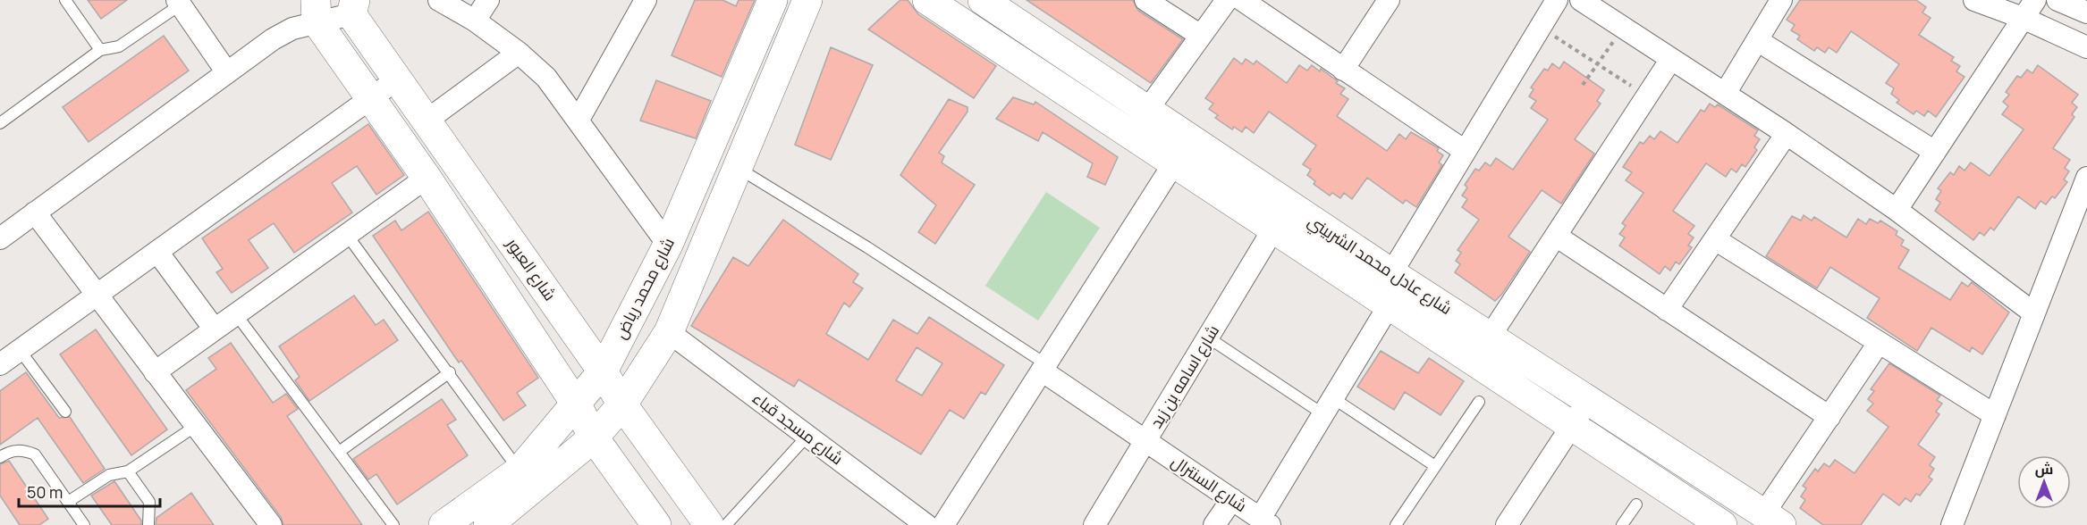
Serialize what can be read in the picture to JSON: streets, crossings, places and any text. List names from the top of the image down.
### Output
{
  "streets": {
    "street": [
      "شارع عادل محمد الشربيني",
      "شارع العبور",
      "شارع محمد رياض",
      "شارع اسامه بن زيد",
      "شارع مسجد قباء",
      "شارع السنترال"
    ]
  },
  "crossings": [
    ["شارع عادل محمد الشربيني", "شارع اسامه بن زيد"],
    ["شارع العبور", "شارع محمد رياض"],
    ["شارع اسامه بن زيد", "شارع السنترال"]
  ],
  "scale_bar": "50 m",
  "north": "top"
}
